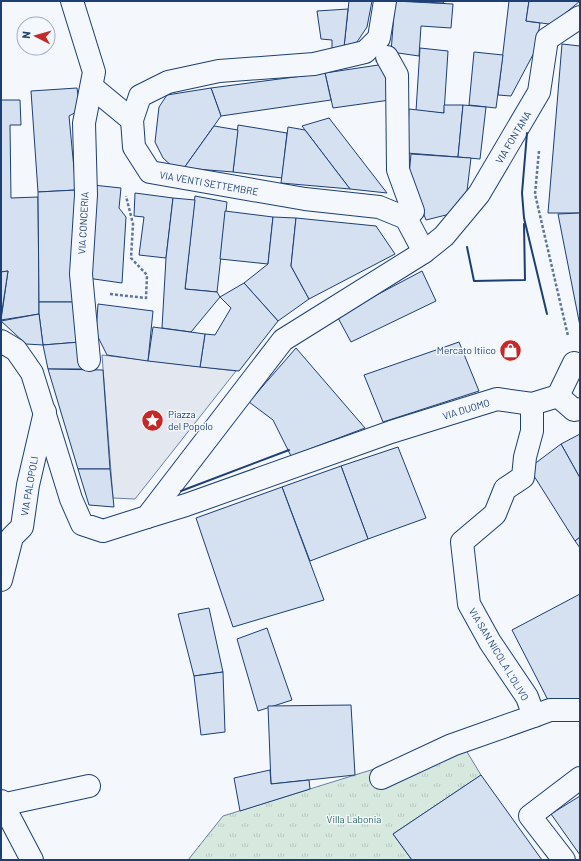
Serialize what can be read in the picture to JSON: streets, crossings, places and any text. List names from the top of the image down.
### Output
{
  "streets": {
    "street": [
      "VIA FONTANA",
      "VIA VENTI SETTEMBRE",
      "VIA CONCERIA",
      "VIA DUOMO",
      "VIA PALOPOLI",
      "VIA SAN NICOLA L'OLIVO"
    ]
  },
  "crossings": [
    ["VIA FONTANA", "VIA DUOMO"],
    ["VIA DUOMO", "VIA PALOPOLI"],
    ["VIA DUOMO", "VIA SAN NICOLA L'OLIVO"]
  ],
  "parks": ["Villa Labonia"],
  "places": {
    "shop": ["Mercato Itiico"],
    "place": ["Piazza del Popolo"]
  },
  "north": "left"
}
